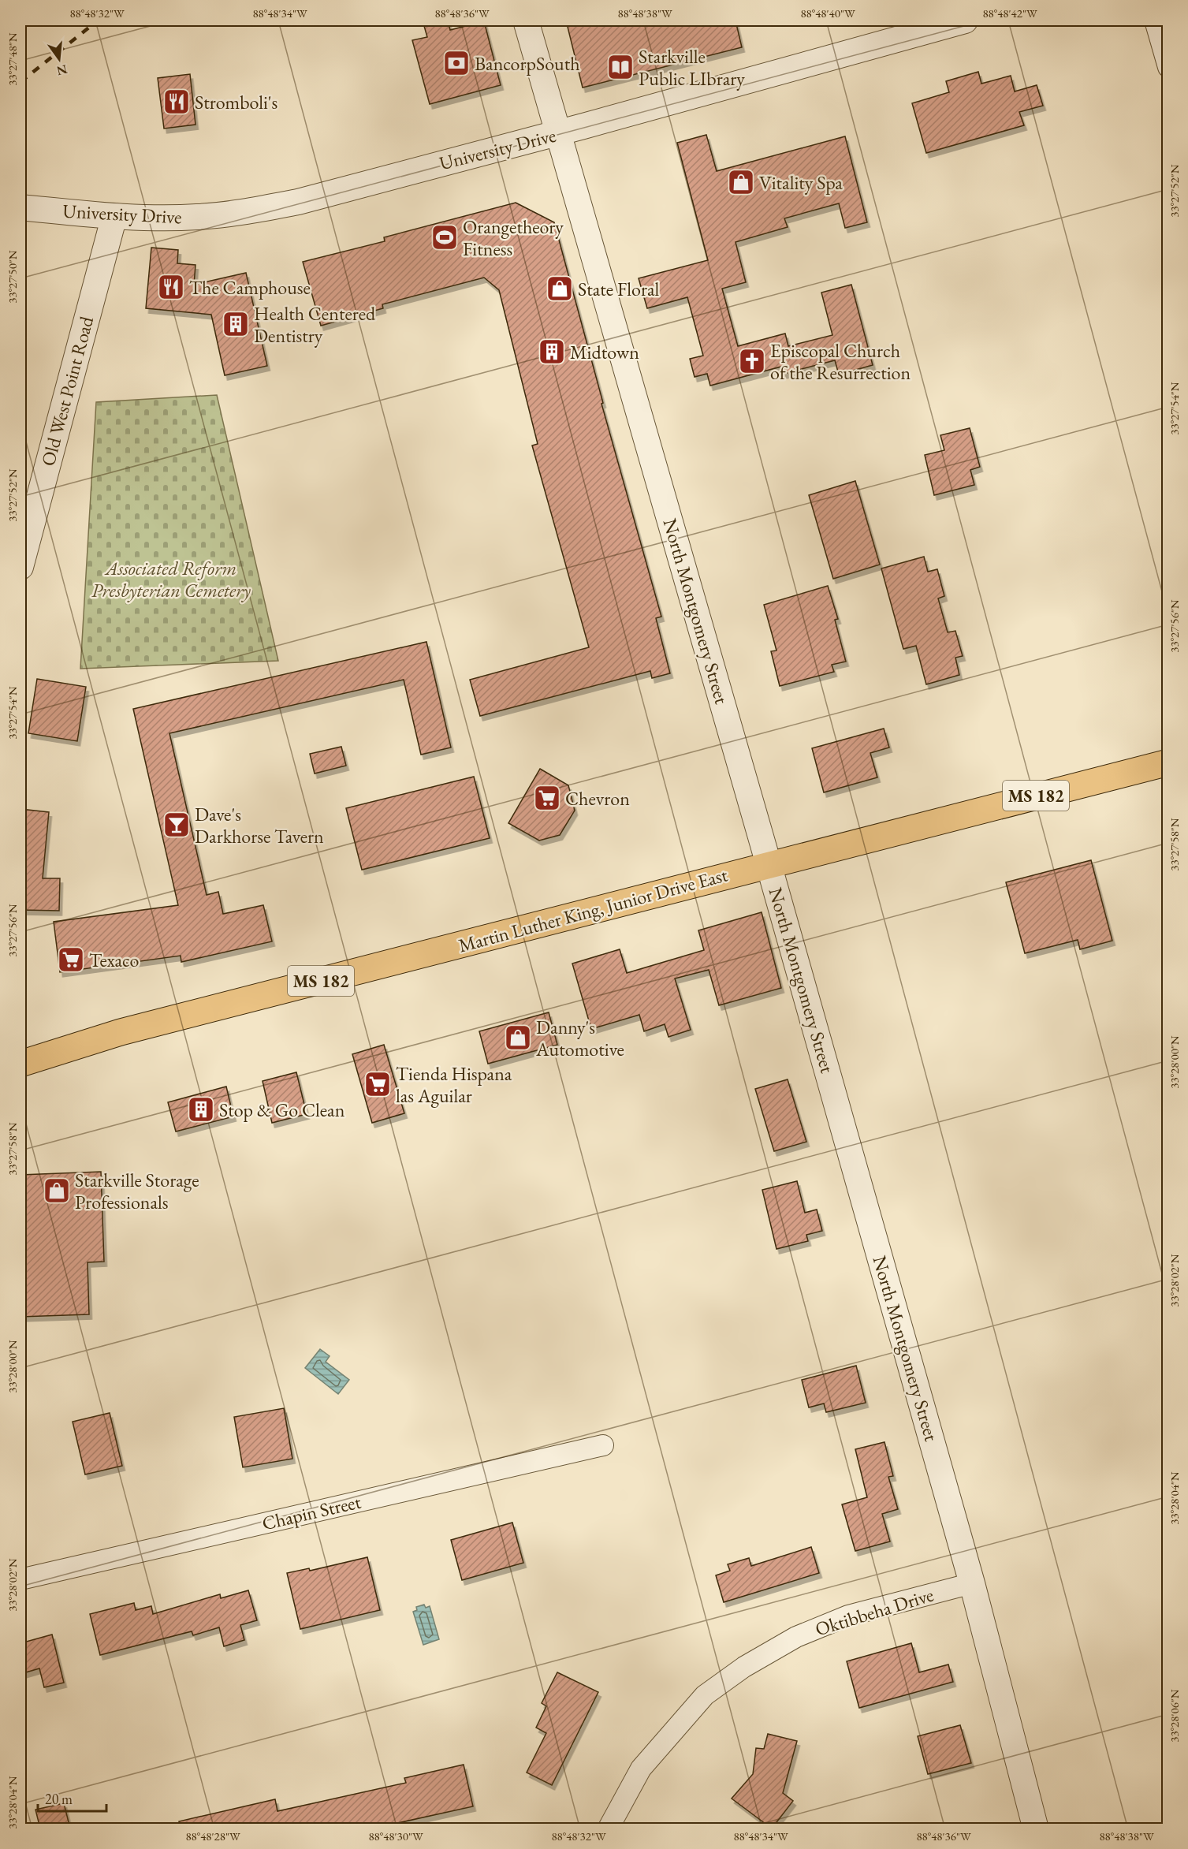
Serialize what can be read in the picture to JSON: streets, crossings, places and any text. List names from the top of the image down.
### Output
{
  "streets": {
    "main road": ["MS 182", "Martin Luther King, Junior Drive East"],
    "street": [
      "University Drive",
      "Old West Point Road",
      "North Montgomery Street",
      "Chapin Street",
      "Oktibbeha Drive"
    ]
  },
  "crossings": [
    ["University Drive", "Old West Point Road"],
    ["University Drive", "North Montgomery Street"],
    ["North Montgomery Street", "Martin Luther King, Junior Drive East"],
    ["North Montgomery Street", "Oktibbeha Drive"]
  ],
  "parks": ["Associated Reform Presbyterian Cemetery"],
  "places": {
    "bank": ["BancorpSouth"],
    "library": ["Starkville Public LIbrary"],
    "restaurant": ["Stromboli's", "The Camphouse"],
    "shop": [
      "Vitality Spa",
      "State Floral",
      "Danny's Automotive",
      "Starkville Storage Professionals"
    ],
    "sports": ["Orangetheory Fitness"],
    "building": ["Health Centered Dentistry", "Midtown", "Stop & Go Clean"],
    "church": ["Episcopal Church of the Resurrection"],
    "supermarket": ["Chevron", "Texaco", "Tienda Hispana las Aguilar"],
    "bar": ["Dave's Darkhorse Tavern"]
  },
  "scale_bar": "20 m",
  "north": "bottom",
  "coordinates": [
    "88°48'32\"W",
    "88°48'34\"W",
    "88°48'36\"W",
    "88°48'38\"W",
    "88°48'40\"W",
    "88°48'42\"W",
    "33°27'48\"N",
    "33°27'52\"N",
    "33°27'50\"N",
    "33°27'54\"N",
    "33°27'56\"N",
    "33°27'58\"N",
    "33°28'00\"N",
    "33°28'02\"N",
    "33°28'04\"N",
    "33°28'06\"N",
    "88°48'28\"W",
    "88°48'30\"W"
  ]
}
